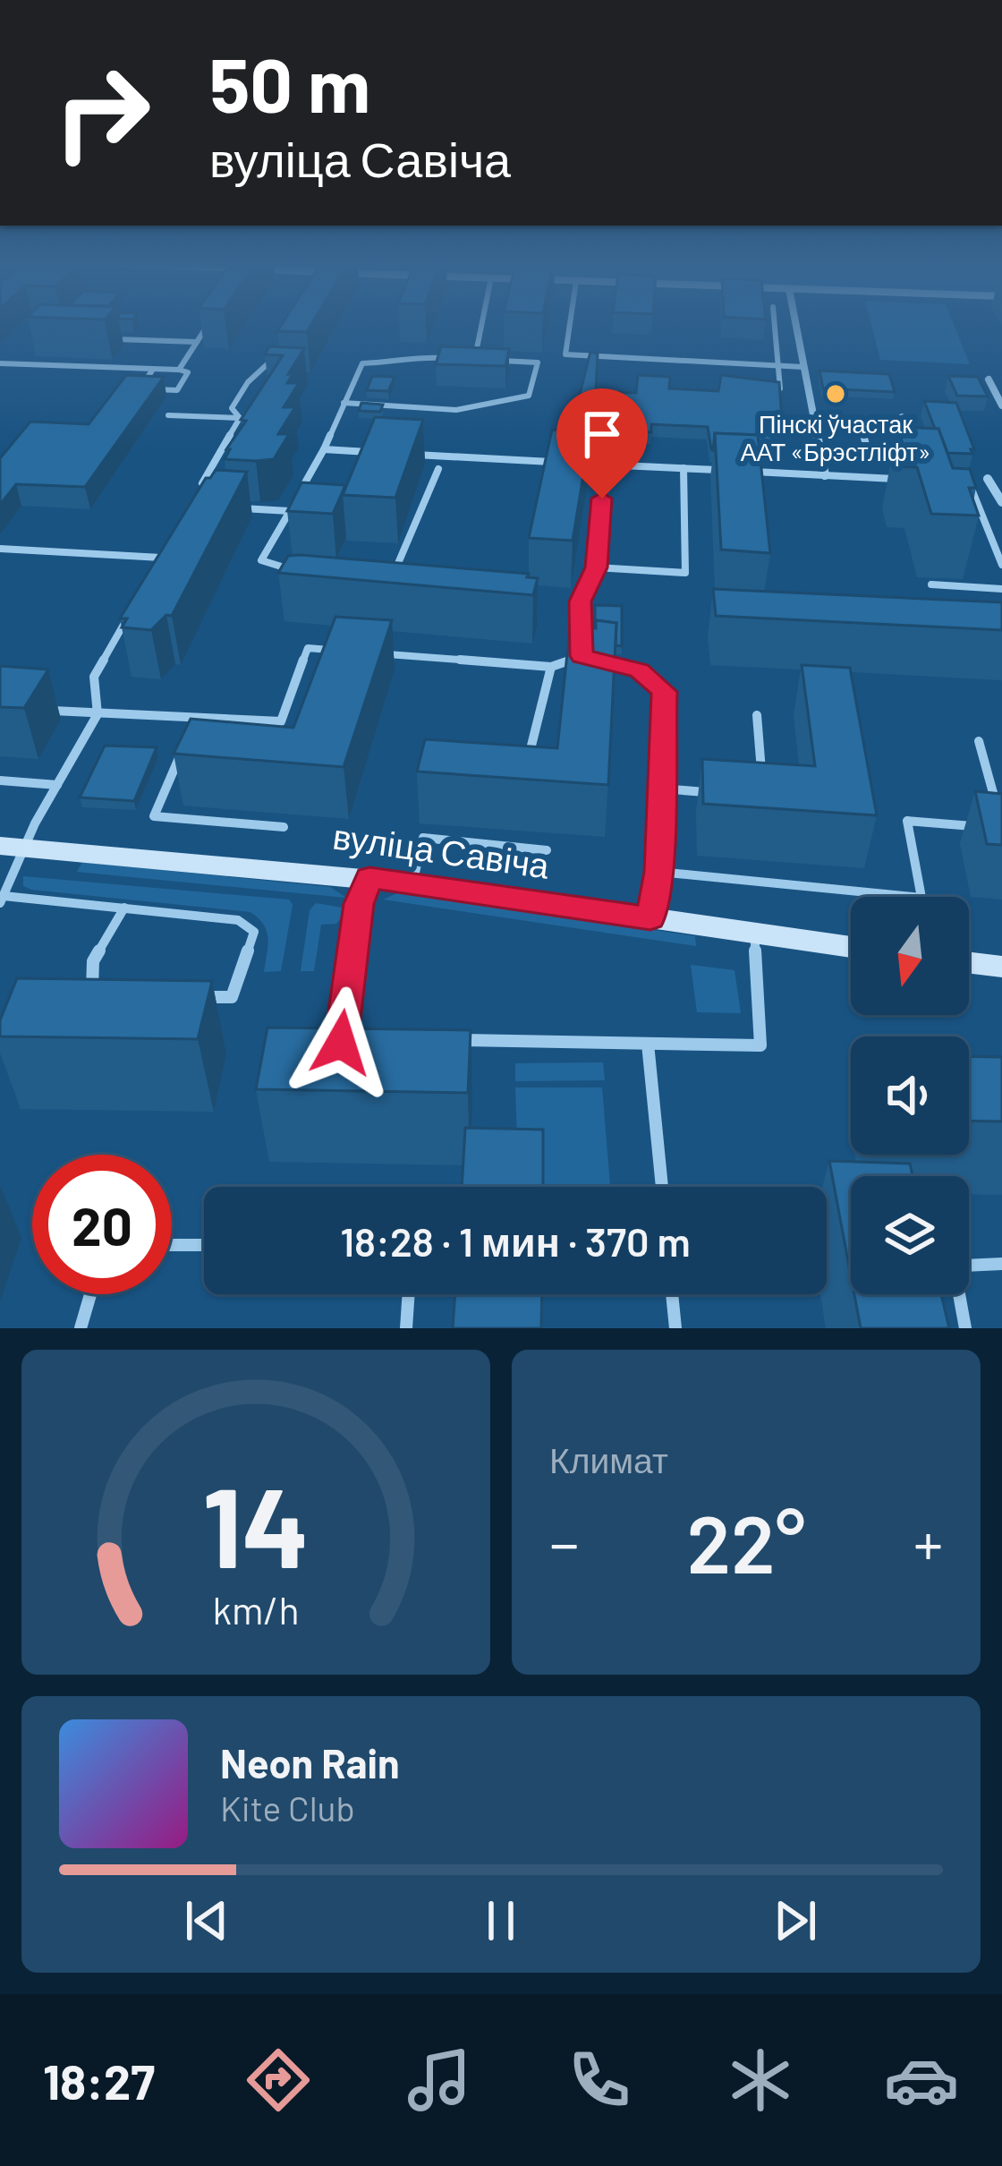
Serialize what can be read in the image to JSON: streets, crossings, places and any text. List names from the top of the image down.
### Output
{
  "streets": {
    "street": ["вуліца Савіча"]
  },
  "places": ["Пінскі ўчастак ААТ «Брэстліфт»"],
  "north": "bottom",
  "page": {
    "turn": ["50 m", "вуліца Савіча"],
    "limit": "20",
    "trip": "18:28 · 1 мин · 370 m",
    "tile": "Климат",
    "heat": ["−", "22°", "+"],
    "song": ["Neon Rain", "Kite Club"],
    "tabs": "18:27",
    "gauge": ["14", "km/h"]
  }
}
